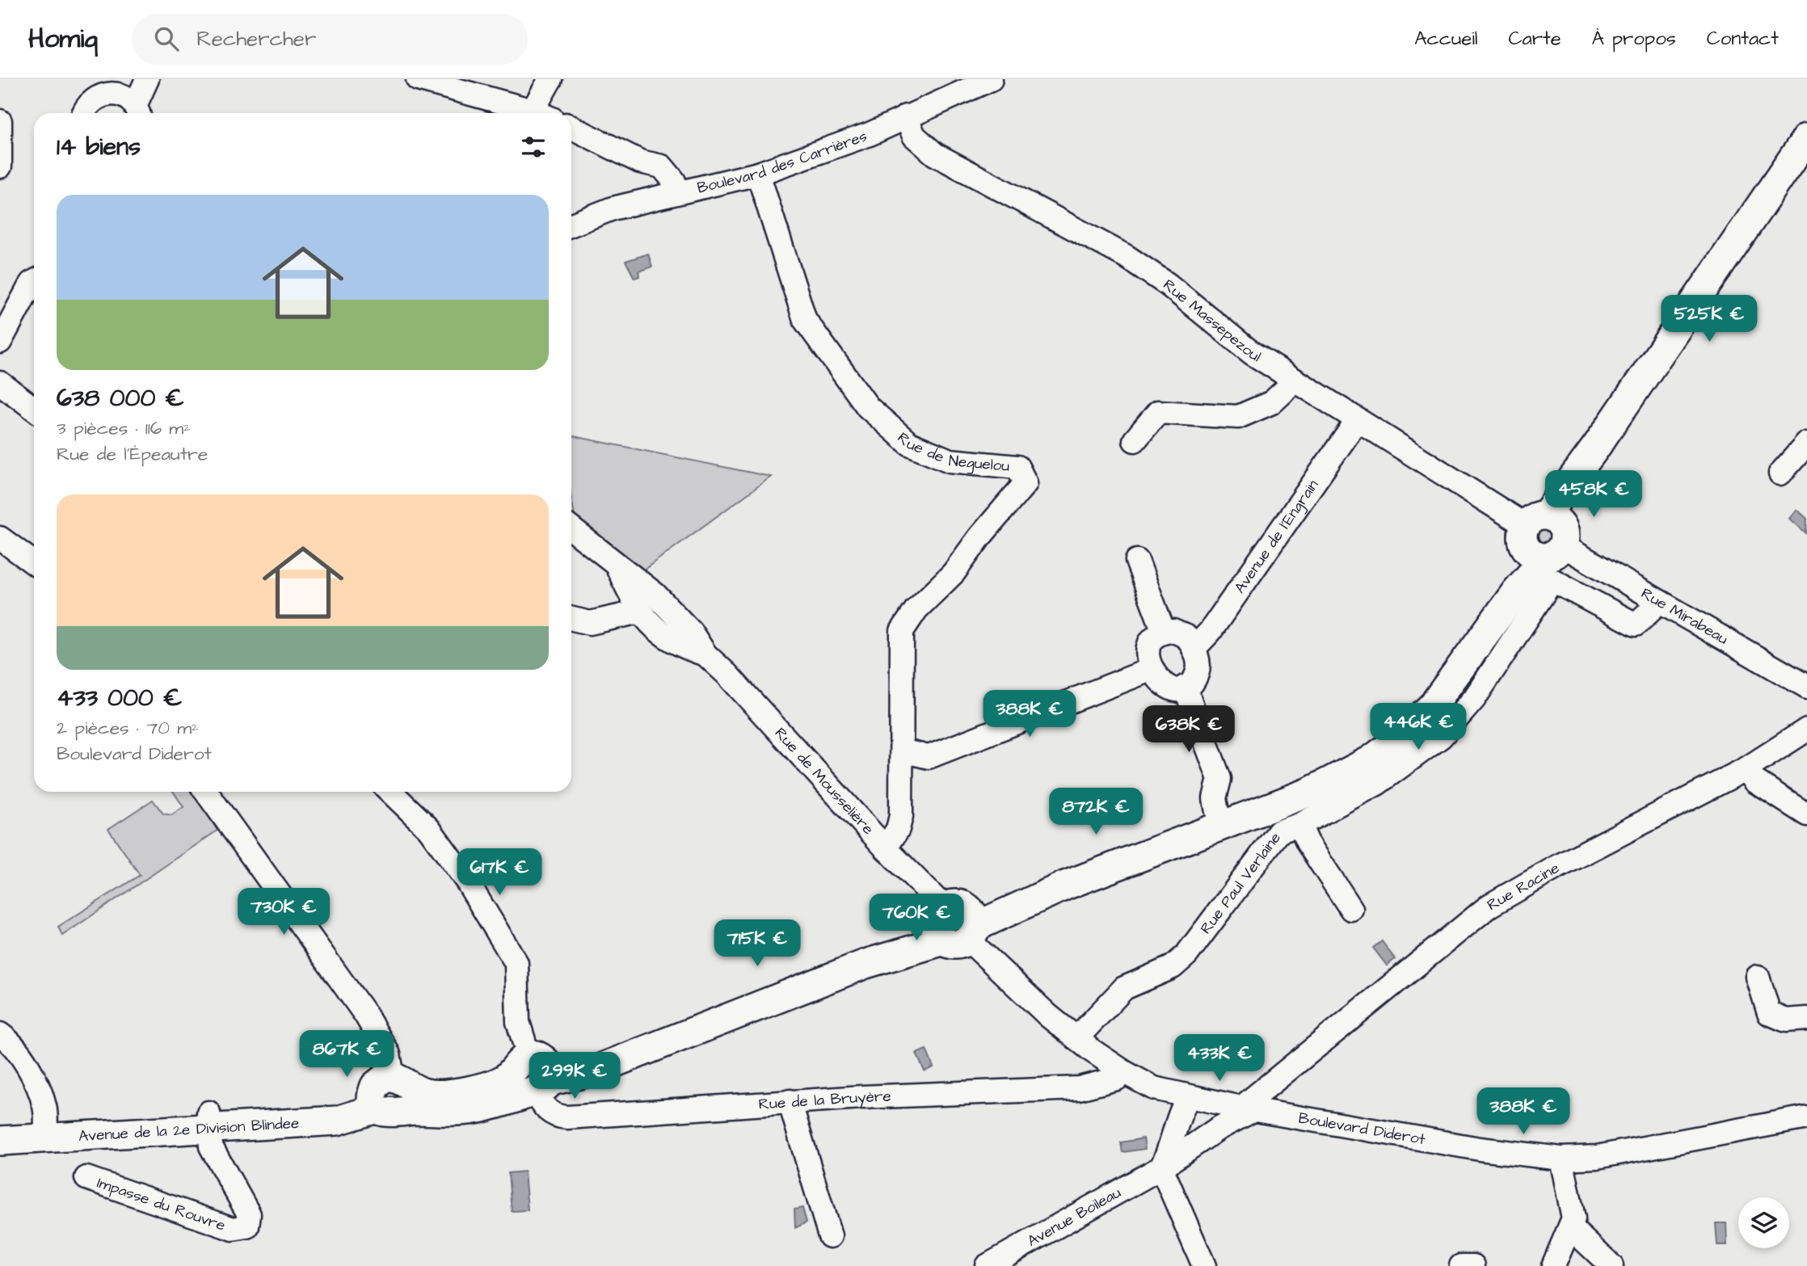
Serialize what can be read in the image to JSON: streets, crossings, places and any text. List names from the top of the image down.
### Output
{
  "streets": {
    "main road": ["Avenue de la 2e Division Blindee"],
    "street": [
      "Boulevard des Carrières",
      "Rue Massepezoul",
      "Rue de Neguelou",
      "Avenue de l'Engrain",
      "Rue Mirabeau",
      "Rue de Mousselière",
      "Rue Paul Verlaine",
      "Rue Racine",
      "Rue de la Bruyère",
      "Boulevard Diderot",
      "Impasse du Rouvre",
      "Avenue Boileau"
    ]
  },
  "crossings": [
    ["Boulevard des Carrières", "Rue Massepezoul"],
    ["Boulevard des Carrières", "Rue de Neguelou"],
    ["Rue Massepezoul", "Avenue de l'Engrain"],
    ["Rue Massepezoul", "Rue Mirabeau"],
    ["Rue de Neguelou", "Rue de Mousselière"],
    ["Rue Mirabeau", "Rue Paul Verlaine"],
    ["Rue de Mousselière", "Boulevard Diderot"],
    ["Rue Paul Verlaine", "Boulevard Diderot"],
    ["Rue Racine", "Boulevard Diderot"],
    ["Rue Racine", "Avenue Boileau"],
    ["Rue de la Bruyère", "Boulevard Diderot"],
    ["Avenue de la 2e Division Blindee", "Impasse du Rouvre"]
  ],
  "page": {
    "header": "Homiq",
    "search": "Rechercher",
    "nav": [
      "Accueil",
      "Carte",
      "À propos",
      "Contact"
    ],
    "heading": "14 biens",
    "list": [
      {
        "name": "638 000 €",
        "note": "3 pièces · 116 m² · Rue de l'Épeautre"
      },
      {
        "name": "433 000 €",
        "note": "2 pièces · 70 m² · Boulevard Diderot"
      }
    ],
    "price": [
      "525K €",
      "458K €",
      "388K €",
      "446K €",
      "638K €",
      "872K €",
      "617K €",
      "730K €",
      "760K €",
      "715K €",
      "867K €",
      "433K €",
      "299K €",
      "388K €"
    ]
  }
}
